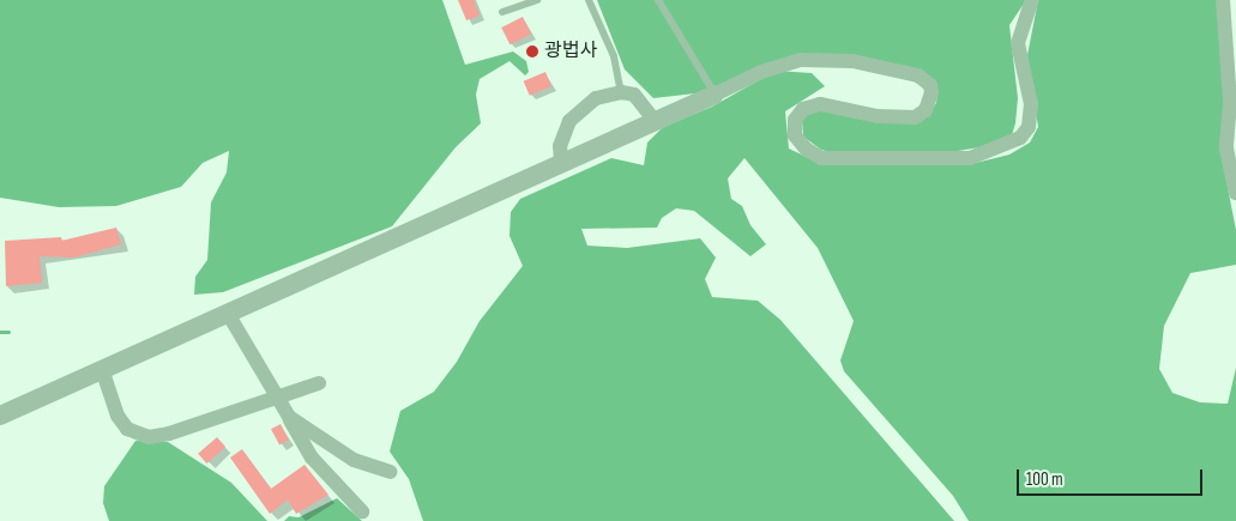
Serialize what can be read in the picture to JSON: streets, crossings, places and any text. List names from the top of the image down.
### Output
{
  "places": ["광법사"],
  "scale_bar": "100 m"
}
